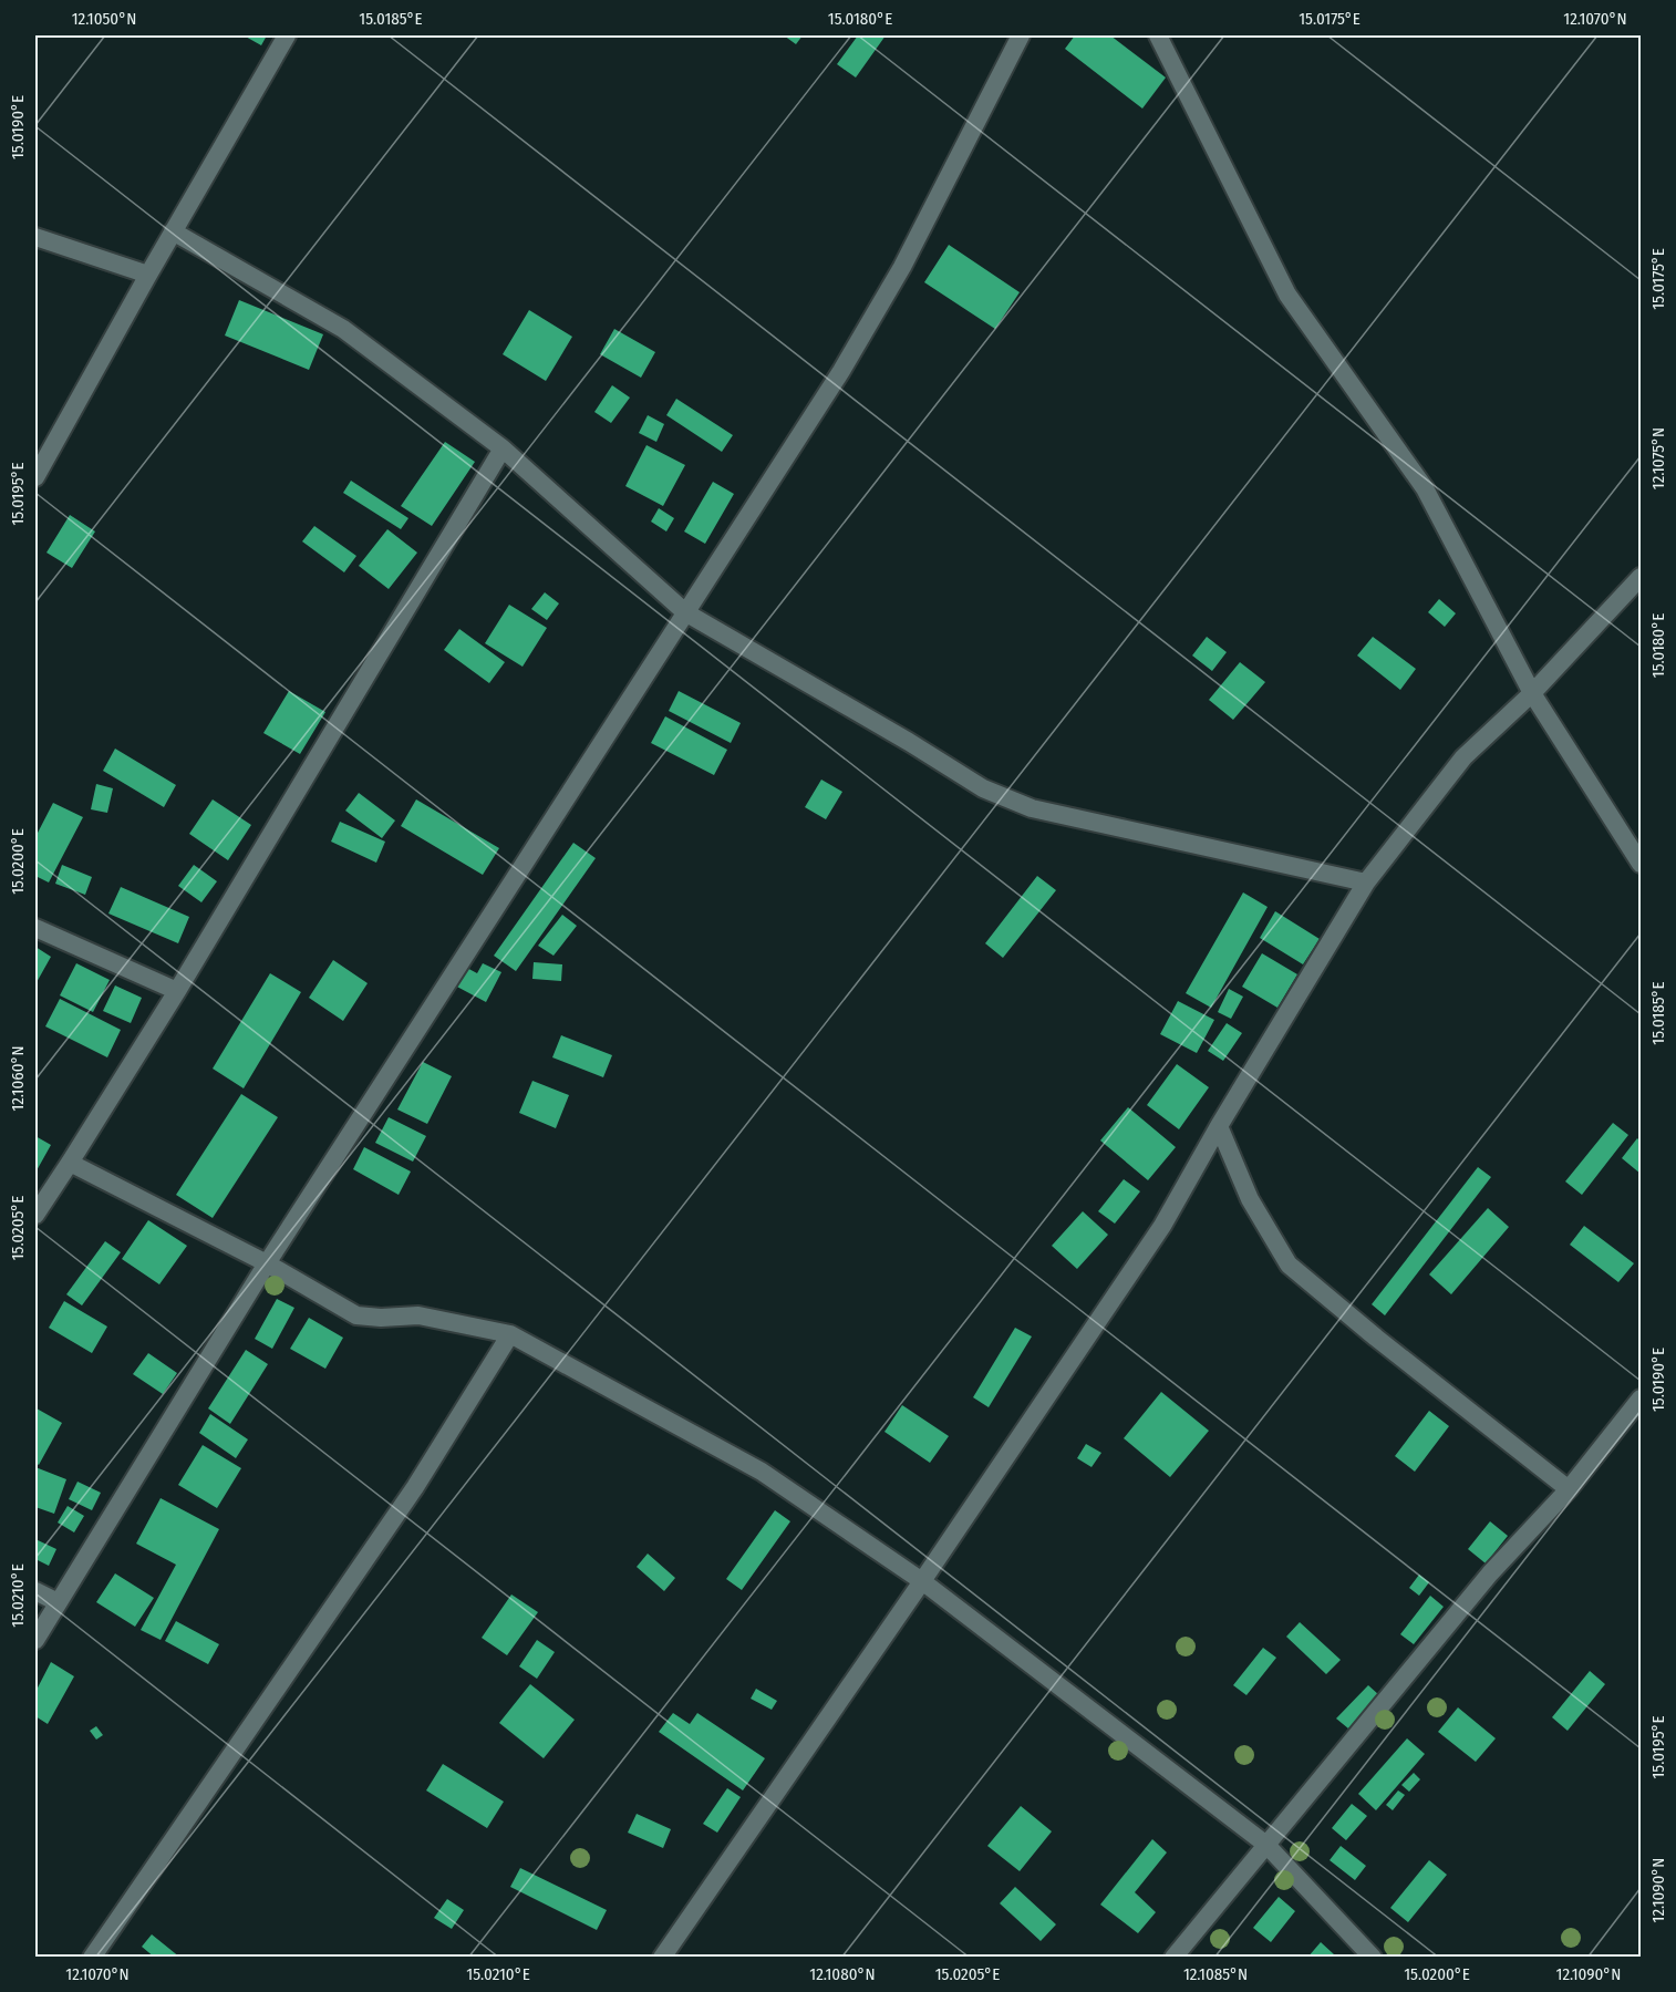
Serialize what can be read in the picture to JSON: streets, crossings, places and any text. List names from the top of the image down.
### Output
{
  "coordinates": [
    "12.1050°N",
    "15.0185°E",
    "15.0180°E",
    "15.0175°E",
    "12.1070°N",
    "15.0190°E",
    "12.1075°N",
    "15.0195°E",
    "15.0200°E",
    "12.1060°N",
    "15.0205°E",
    "15.0210°E",
    "12.1090°N",
    "12.1080°N",
    "12.1085°N"
  ]
}
